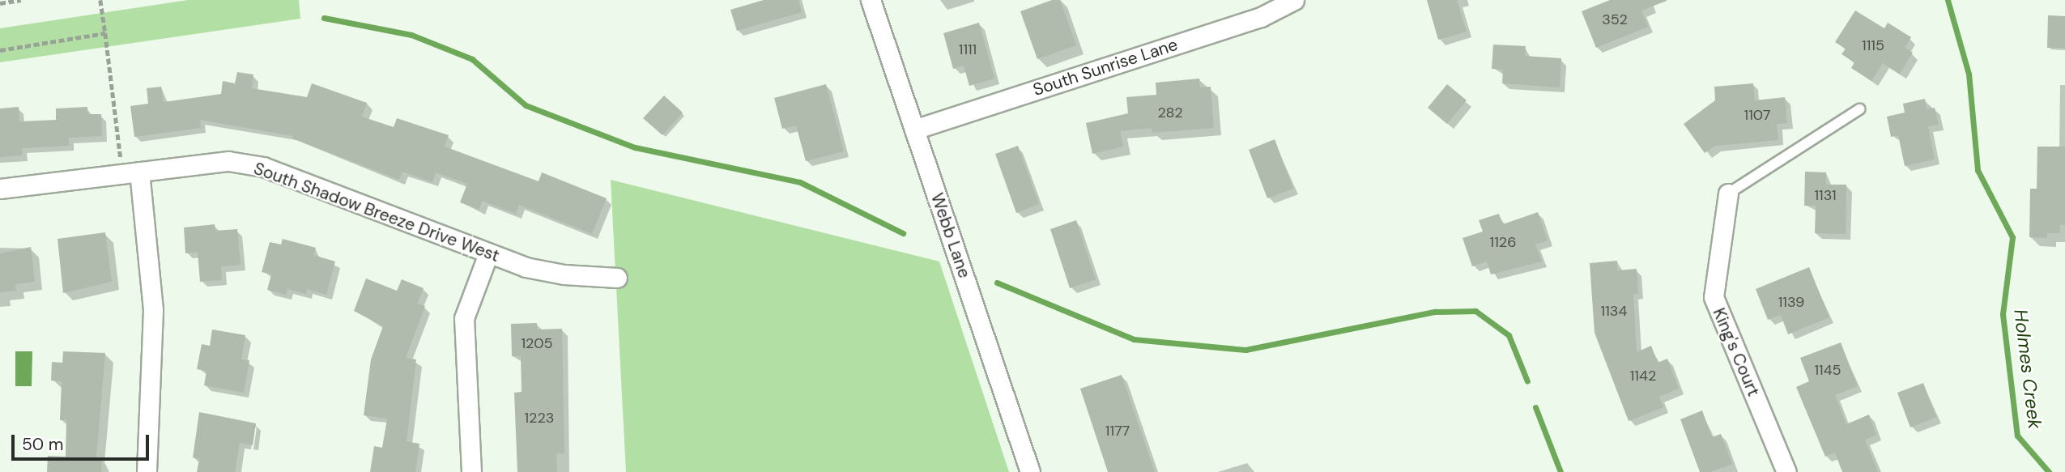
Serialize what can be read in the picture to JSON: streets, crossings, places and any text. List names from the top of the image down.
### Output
{
  "streets": {
    "street": [
      "South Sunrise Lane",
      "South Shadow Breeze Drive West",
      "Webb Lane",
      "King's Court"
    ]
  },
  "crossings": [
    ["South Sunrise Lane", "Webb Lane"]
  ],
  "water": ["Holmes Creek"],
  "house_numbers": [
    "352",
    "1115",
    "1111",
    "282",
    "1107",
    "1131",
    "1126",
    "1139",
    "1134",
    "1205",
    "1145",
    "1142",
    "1223",
    "1177"
  ],
  "scale_bar": "50 m"
}
